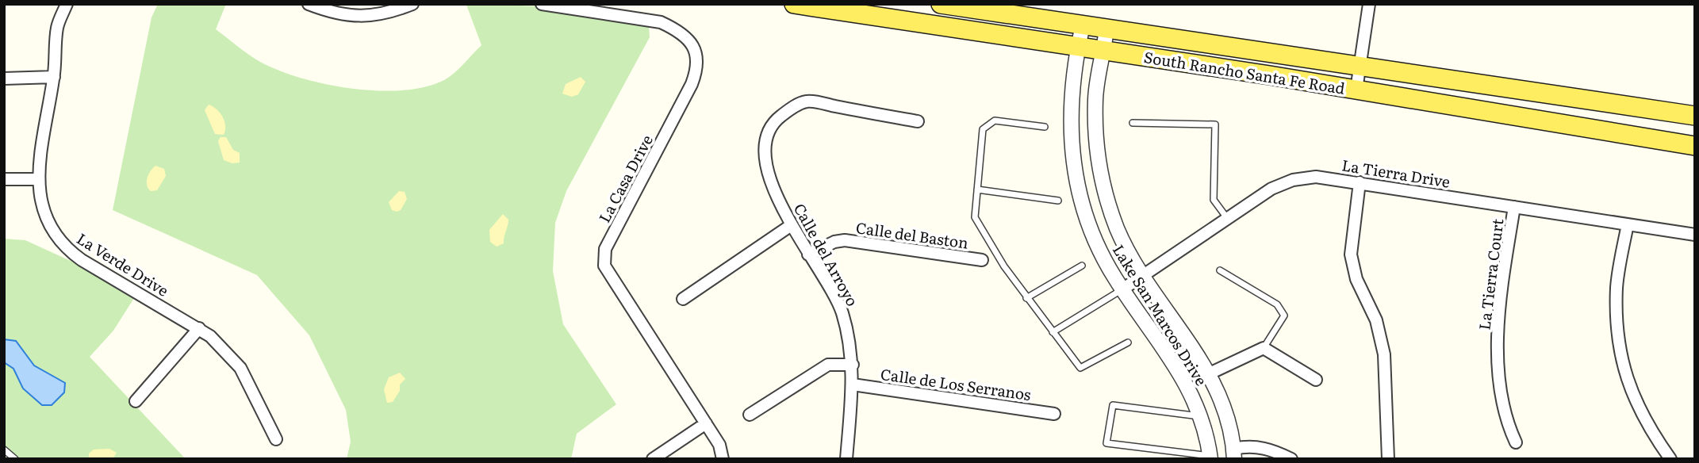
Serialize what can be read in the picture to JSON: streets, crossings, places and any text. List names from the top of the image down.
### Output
{
  "streets": {
    "main road": ["South Rancho Santa Fe Road"],
    "street": [
      "La Tierra Drive",
      "La Casa Drive",
      "Calle del Baston",
      "Calle del Arroyo",
      "La Verde Drive",
      "La Tierra Court",
      "Lake San Marcos Drive",
      "Calle de Los Serranos"
    ]
  },
  "crossings": [
    ["South Rancho Santa Fe Road", "Lake San Marcos Drive"],
    ["La Tierra Drive", "La Tierra Court"],
    ["La Tierra Drive", "Lake San Marcos Drive"],
    ["Calle del Baston", "Calle del Arroyo"],
    ["Calle del Arroyo", "Calle de Los Serranos"]
  ]
}
